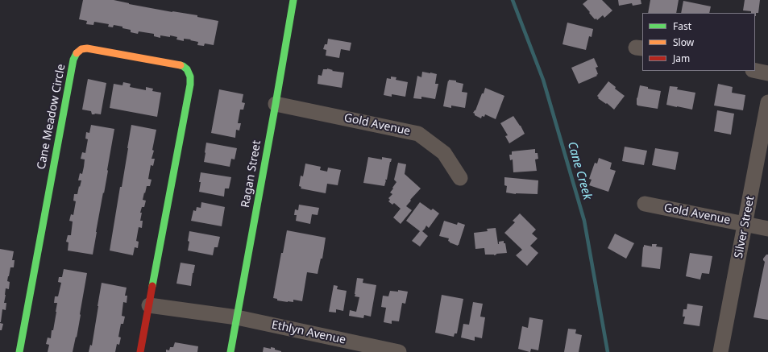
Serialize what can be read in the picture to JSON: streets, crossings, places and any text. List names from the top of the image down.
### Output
{
  "streets": {
    "street": [
      "Cane Meadow Circle",
      "Gold Avenue",
      "Ragan Street",
      "Silver Street",
      "Ethlyn Avenue"
    ]
  },
  "crossings": [
    ["Cane Meadow Circle", "Ethlyn Avenue"],
    ["Gold Avenue", "Ragan Street"],
    ["Gold Avenue", "Silver Street"],
    ["Ragan Street", "Ethlyn Avenue"]
  ],
  "water": ["Cane Creek"],
  "legend": ["Fast", "Slow", "Jam"]
}
